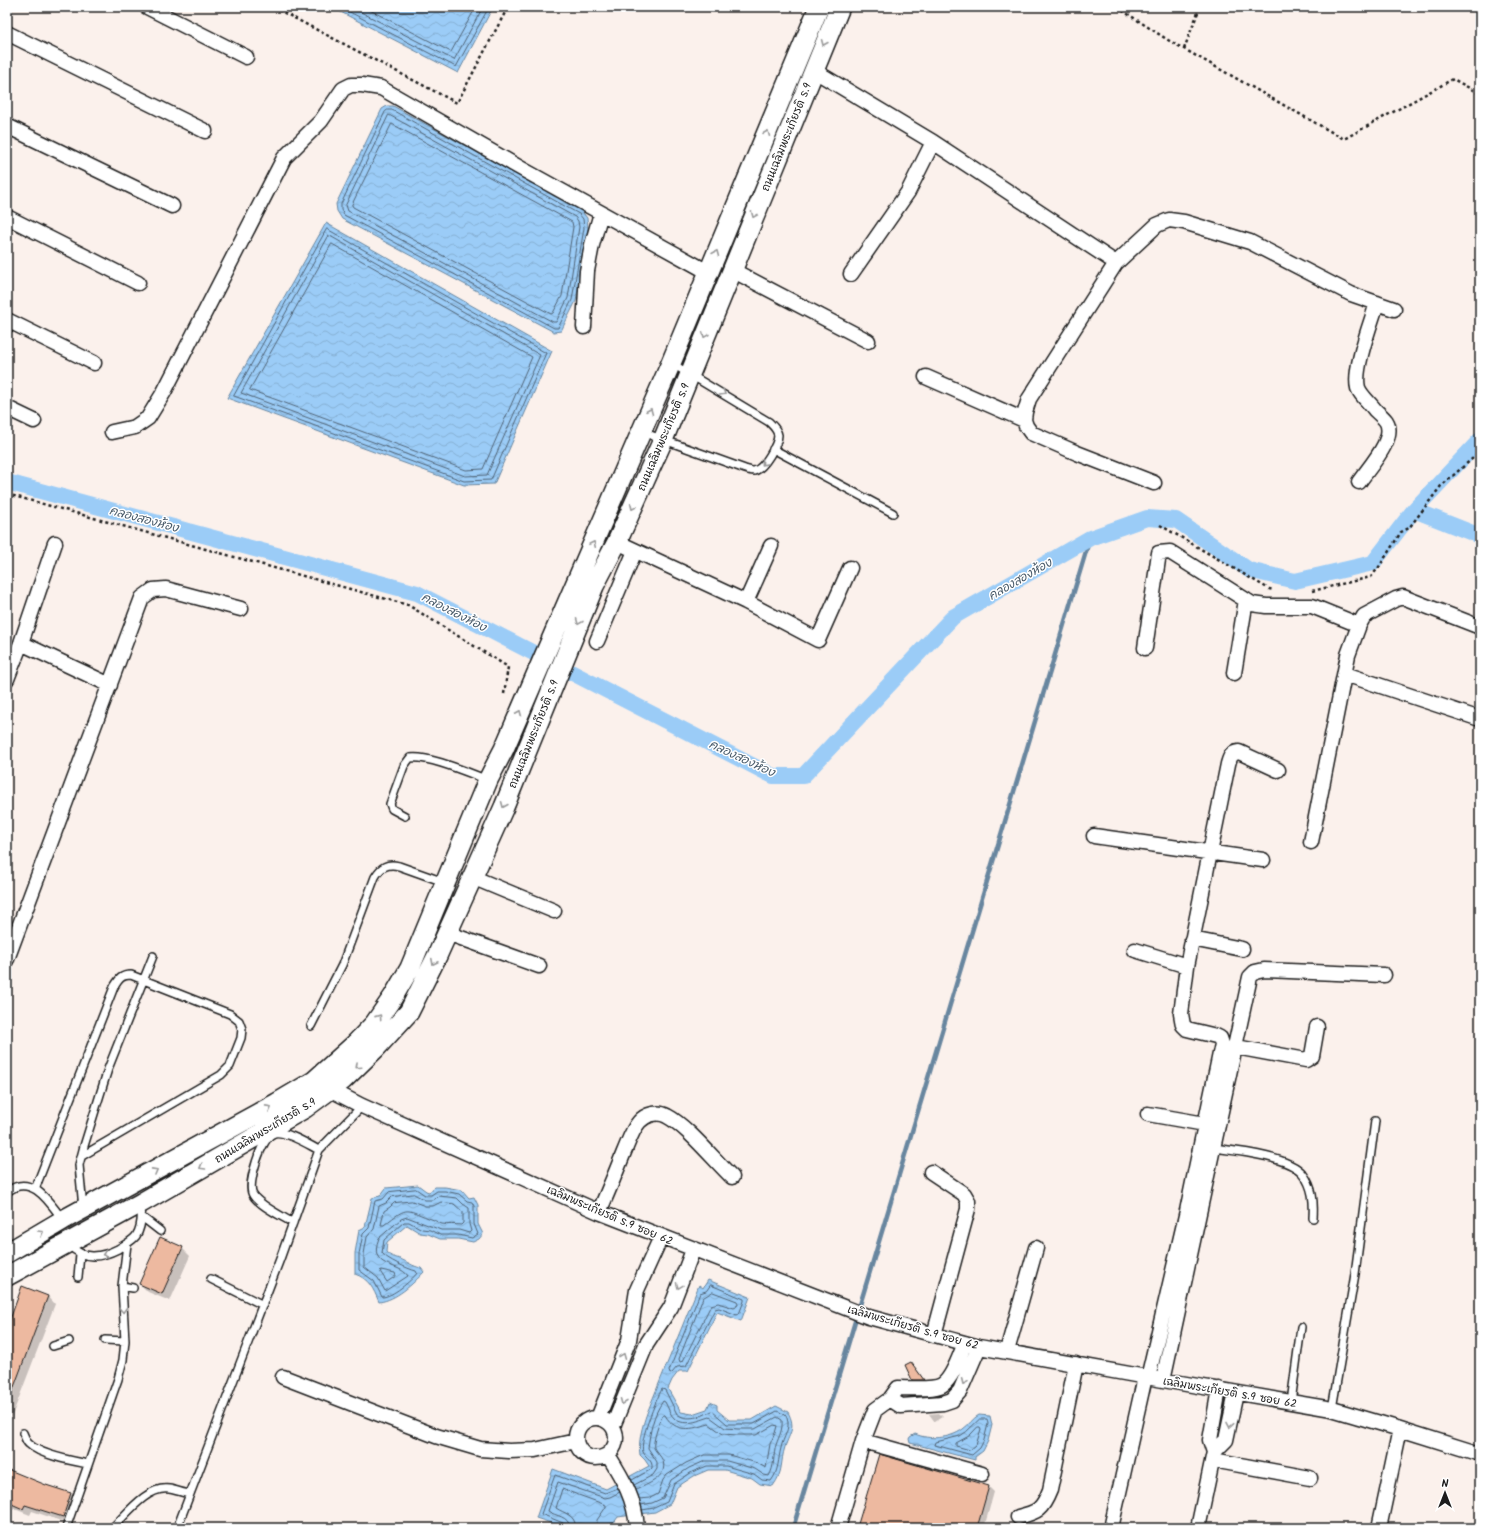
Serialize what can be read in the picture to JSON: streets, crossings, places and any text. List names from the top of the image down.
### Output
{
  "streets": {
    "main road": ["ถนนเฉลิมพระเกียรติ ร.9"],
    "street": ["เฉลิมพระเกียรติ ร.9 ซอย 62"]
  },
  "crossings": [
    ["ถนนเฉลิมพระเกียรติ ร.9", "เฉลิมพระเกียรติ ร.9 ซอย 62"]
  ],
  "water": ["คลองสองห้อง"],
  "north": "top"
}
